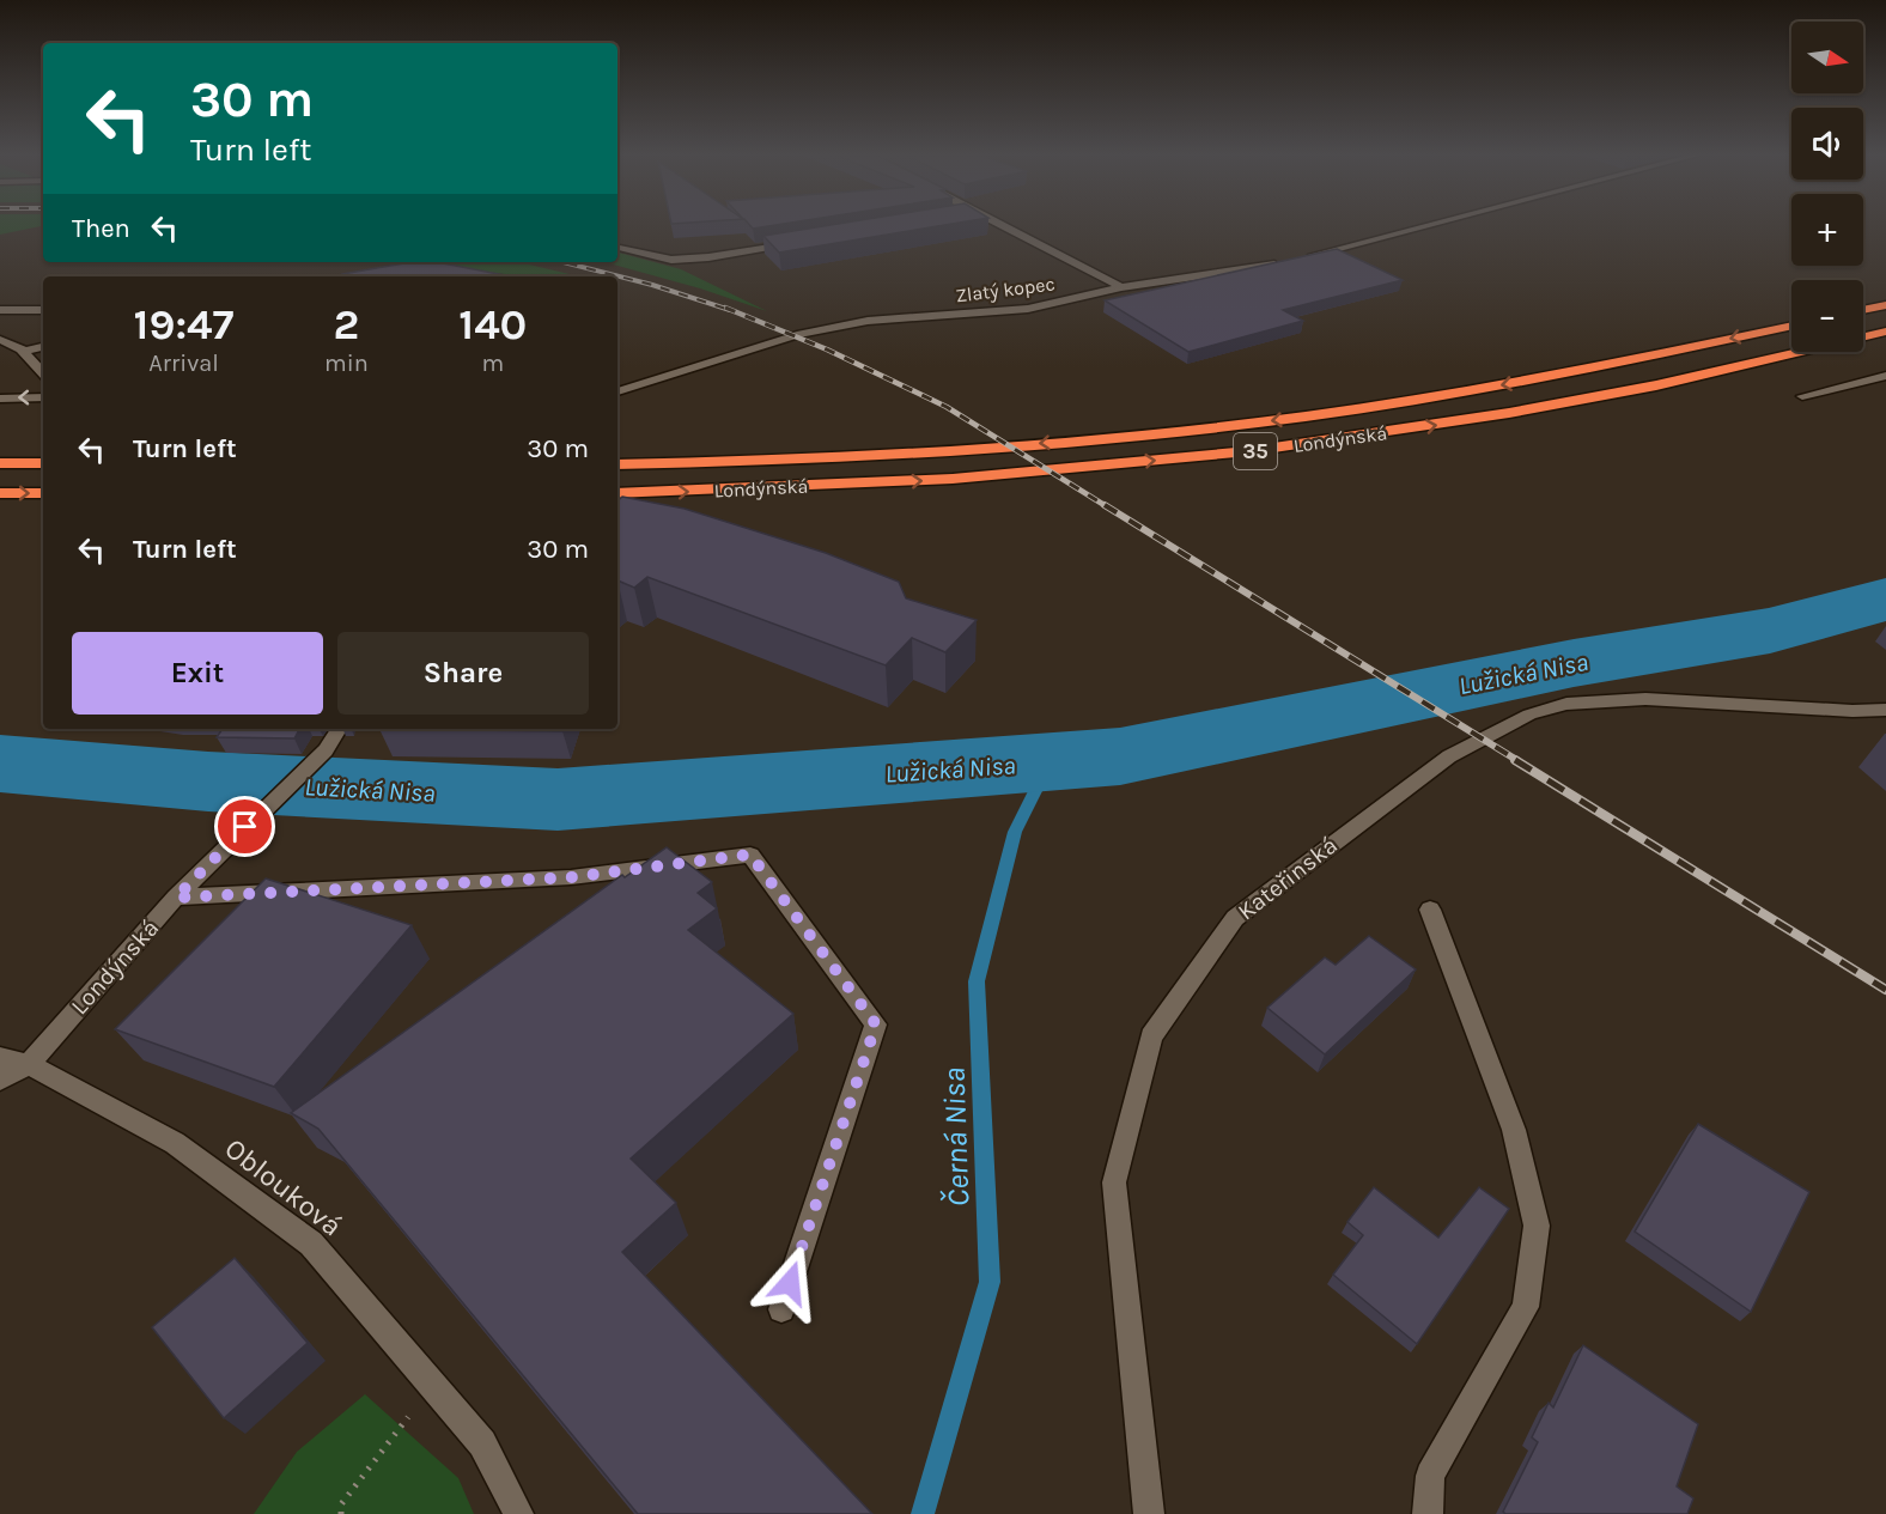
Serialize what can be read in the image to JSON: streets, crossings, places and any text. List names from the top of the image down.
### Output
{
  "streets": {
    "highway": ["Londýnská", "35"],
    "street": ["Zlatý kopec", "Kateřinská", "Oblouková"]
  },
  "crossings": [
    ["Londýnská", "Oblouková"]
  ],
  "water": ["Lužická Nisa", "Černá Nisa"],
  "north": "right",
  "page": {
    "map_buttons": ["+", "−"],
    "turn": ["30 m", "Turn left"],
    "then": "Then",
    "eta": [
      "19:47",
      "Arrival",
      "2",
      "min",
      "140",
      "m"
    ],
    "list": [
      {
        "name": "Turn left",
        "value": "30 m"
      },
      {
        "name": "Turn left",
        "value": "30 m"
      }
    ],
    "buttons": ["Exit", "Share"]
  }
}
